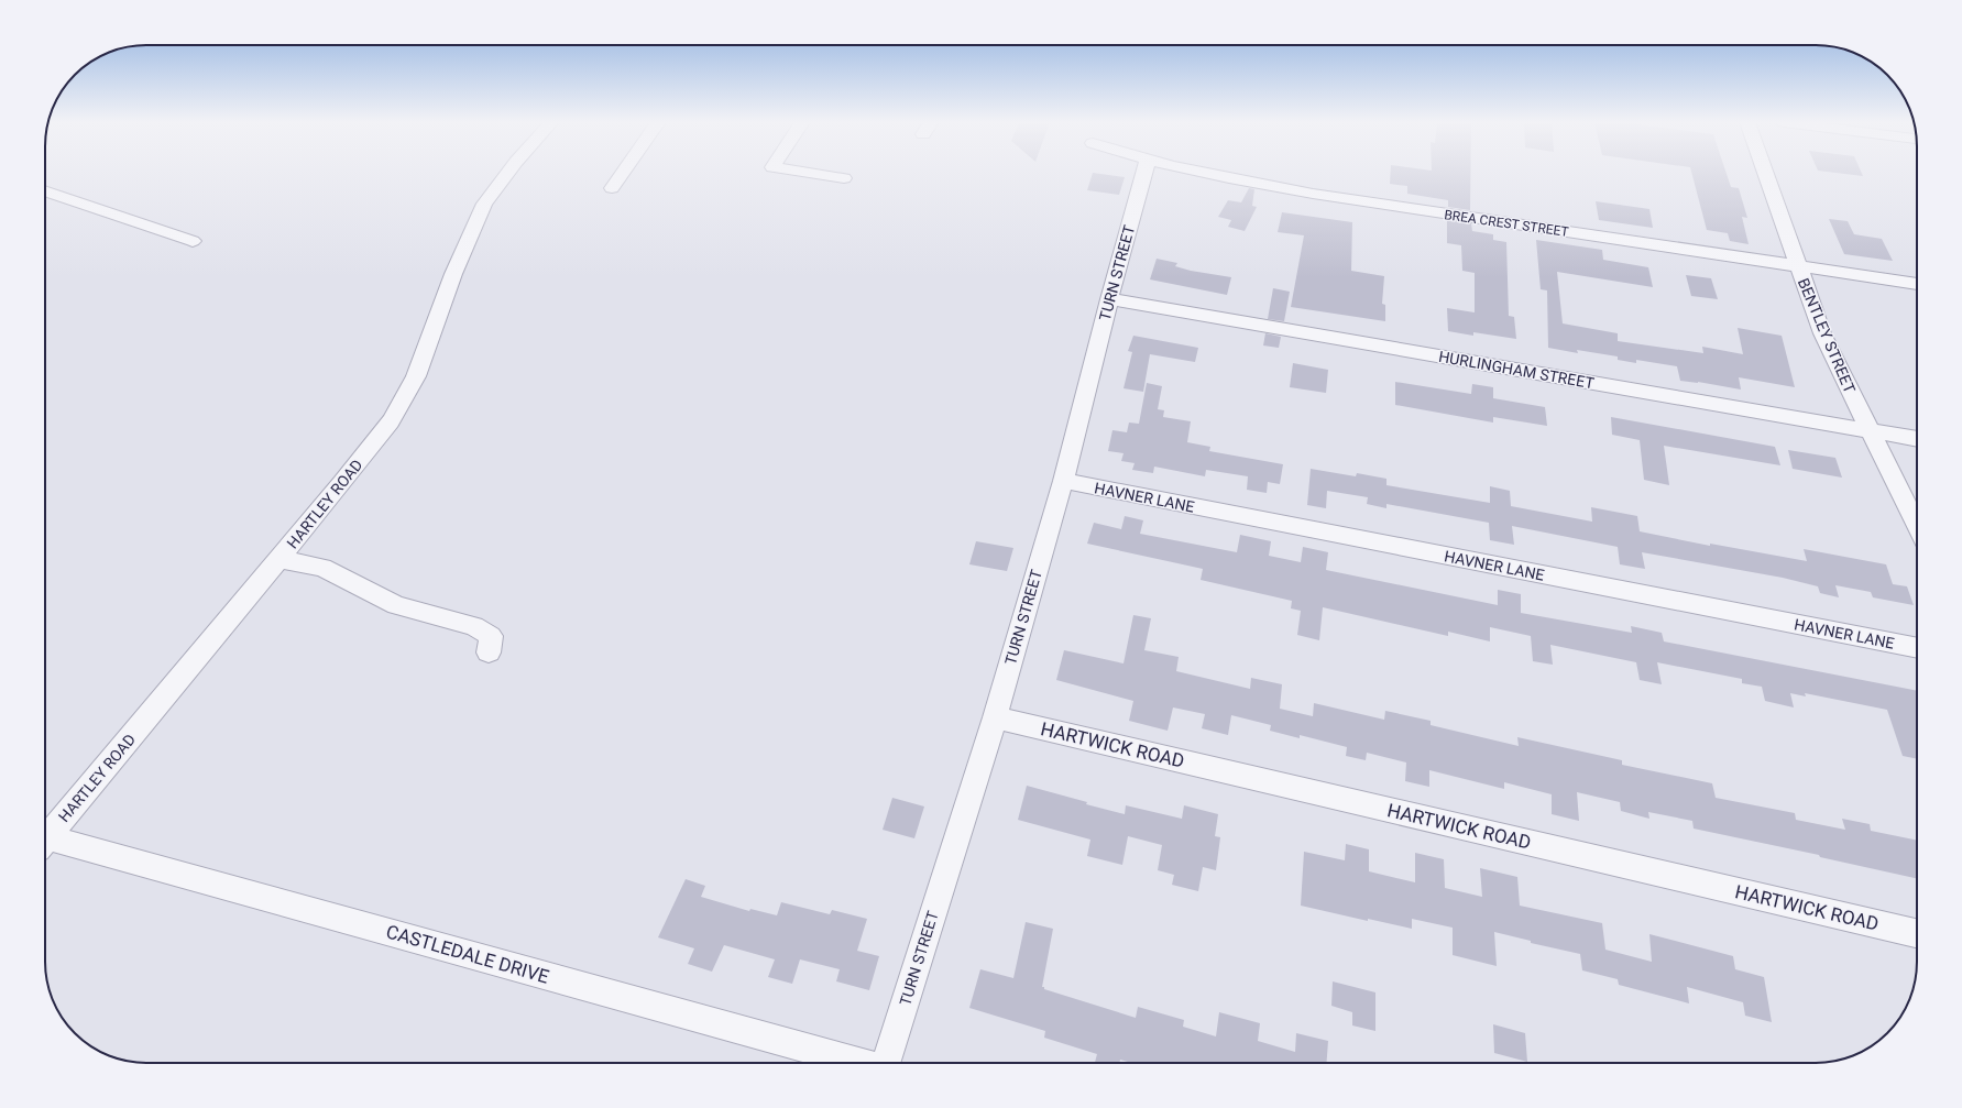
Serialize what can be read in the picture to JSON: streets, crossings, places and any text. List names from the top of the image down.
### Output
{
  "streets": {
    "street": [
      "BREA CREST STREET",
      "TURN STREET",
      "BENTLEY STREET",
      "HURLINGHAM STREET",
      "HAVNER LANE",
      "HARTLEY ROAD",
      "HARTWICK ROAD",
      "CASTLEDALE DRIVE"
    ]
  },
  "crossings": [
    ["BREA CREST STREET", "BENTLEY STREET"],
    ["TURN STREET", "HURLINGHAM STREET"],
    ["TURN STREET", "HAVNER LANE"],
    ["TURN STREET", "HARTWICK ROAD"],
    ["BENTLEY STREET", "HURLINGHAM STREET"]
  ]
}
